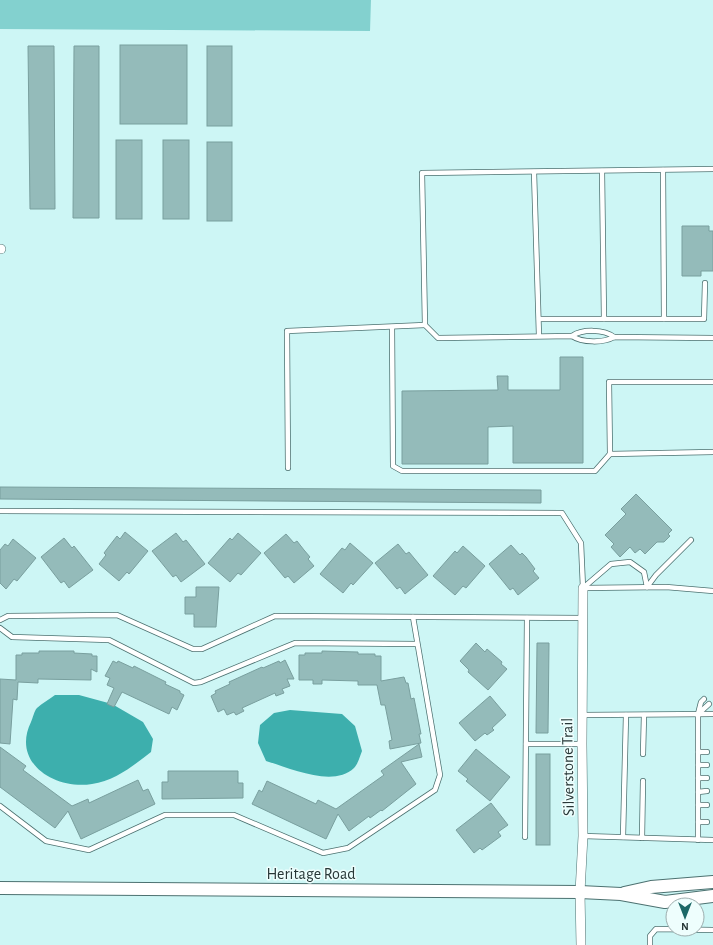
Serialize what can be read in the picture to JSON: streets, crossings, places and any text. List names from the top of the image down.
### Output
{
  "streets": {
    "main road": ["Heritage Road"],
    "street": ["Silverstone Trail"]
  },
  "crossings": [
    ["Silverstone Trail", "Heritage Road"]
  ],
  "north": "bottom"
}
